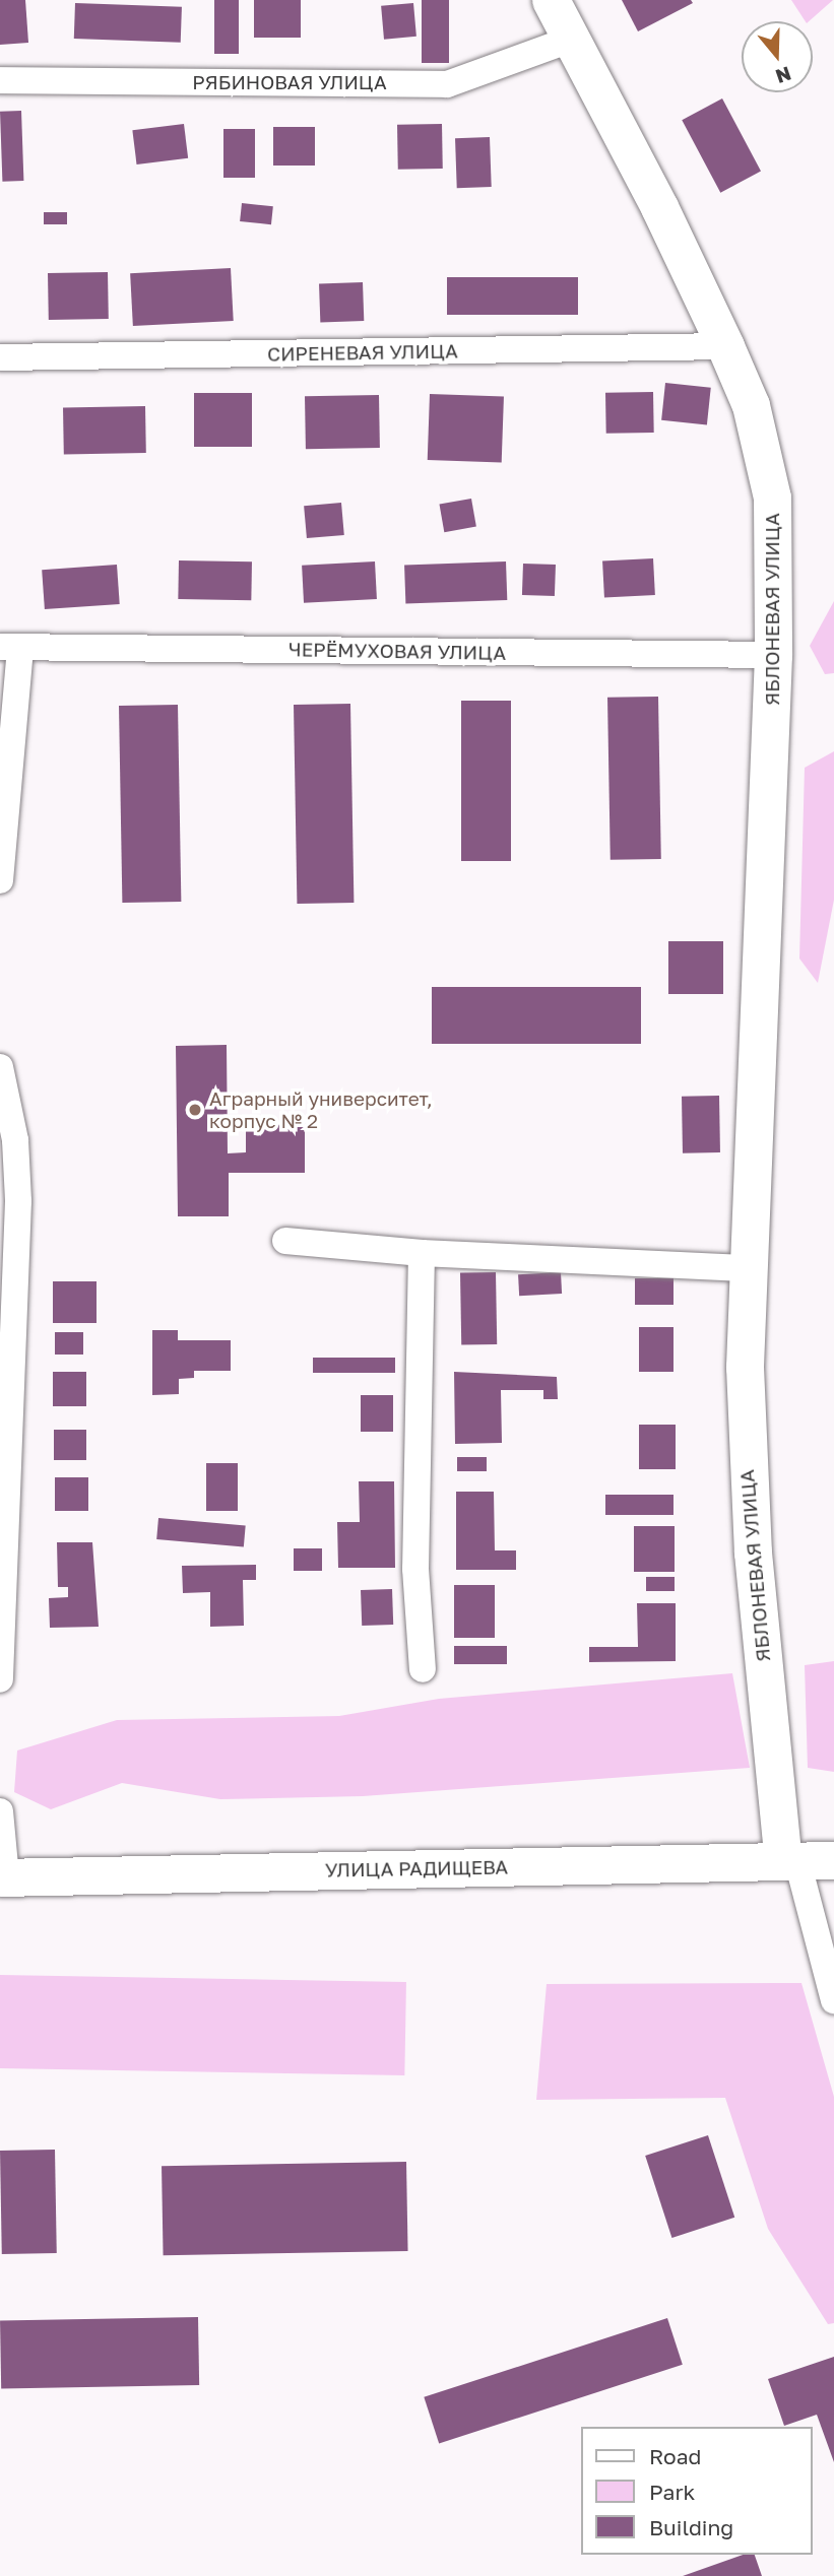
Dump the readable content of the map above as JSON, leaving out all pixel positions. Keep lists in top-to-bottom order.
{
  "streets": {
    "street": [
      "РЯБИНОВАЯ УЛИЦА",
      "СИРЕНЕВАЯ УЛИЦА",
      "ЯБЛОНЕВАЯ УЛИЦА",
      "ЧЕРЁМУХОВАЯ УЛИЦА",
      "УЛИЦА РАДИЩЕВА"
    ]
  },
  "crossings": [
    ["РЯБИНОВАЯ УЛИЦА", "ЯБЛОНЕВАЯ УЛИЦА"],
    ["СИРЕНЕВАЯ УЛИЦА", "ЯБЛОНЕВАЯ УЛИЦА"],
    ["ЯБЛОНЕВАЯ УЛИЦА", "ЧЕРЁМУХОВАЯ УЛИЦА"],
    ["ЯБЛОНЕВАЯ УЛИЦА", "УЛИЦА РАДИЩЕВА"]
  ],
  "places": ["Аграрный университет, корпус № 2"],
  "legend": ["Road", "Park", "Building"],
  "north": "bottom"
}
